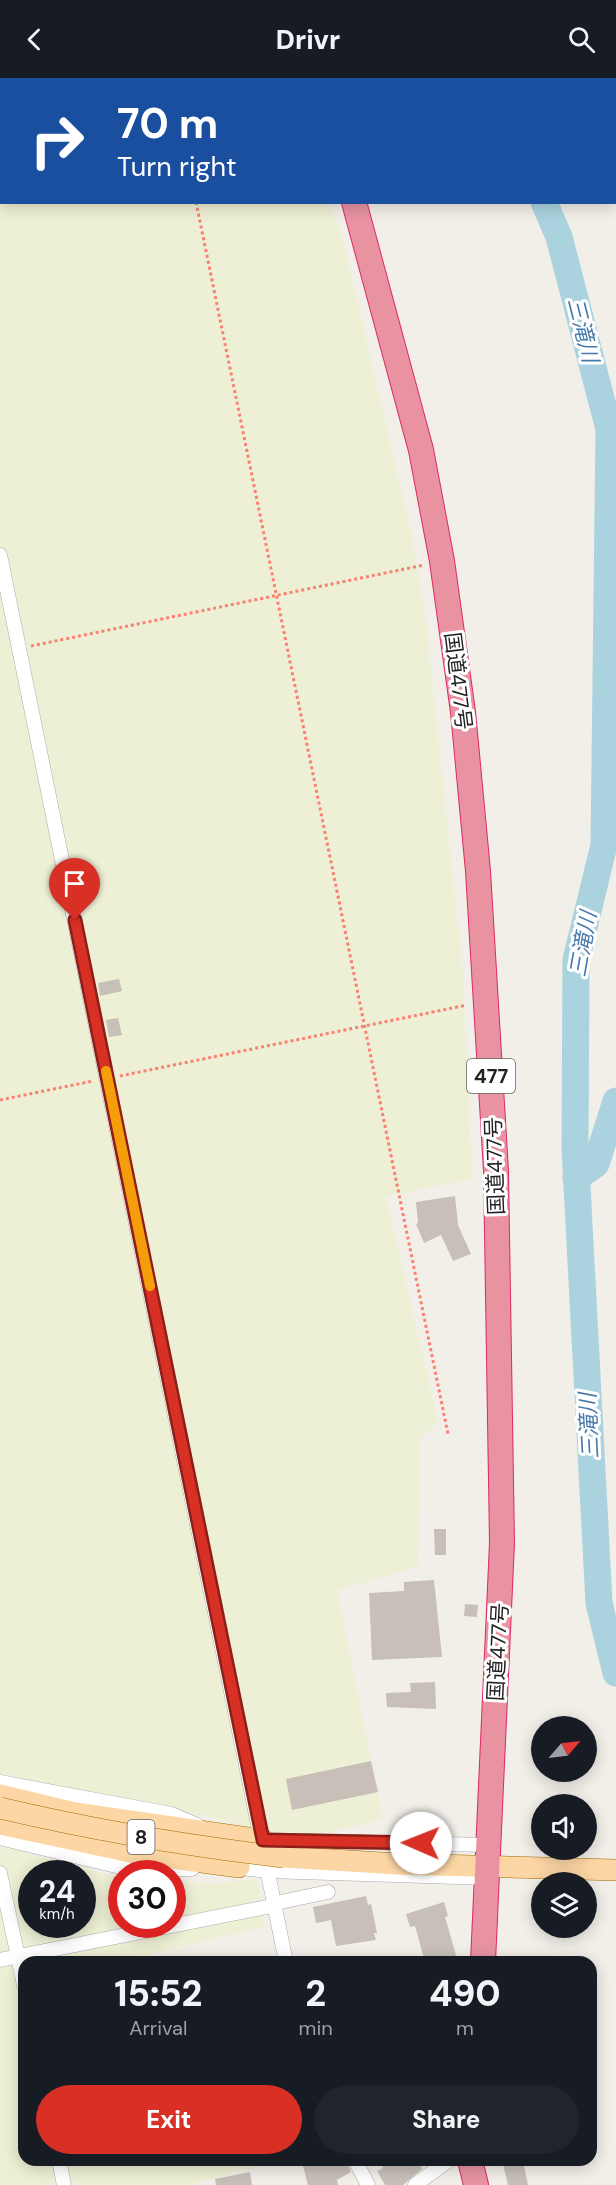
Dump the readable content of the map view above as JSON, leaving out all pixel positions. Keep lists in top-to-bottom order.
{
  "streets": {
    "highway": ["国道477号", "477"],
    "main road": ["8"]
  },
  "crossings": [
    ["国道477号", "8"]
  ],
  "water": ["三滝川"],
  "north": "top right",
  "page": {
    "header": "Drivr",
    "turn": ["70 m", "Turn right"],
    "speed": "24 km/h",
    "limit": "30",
    "eta": [
      "15:52",
      "Arrival",
      "2",
      "min",
      "490",
      "m"
    ],
    "buttons": ["Exit", "Share"]
  }
}
